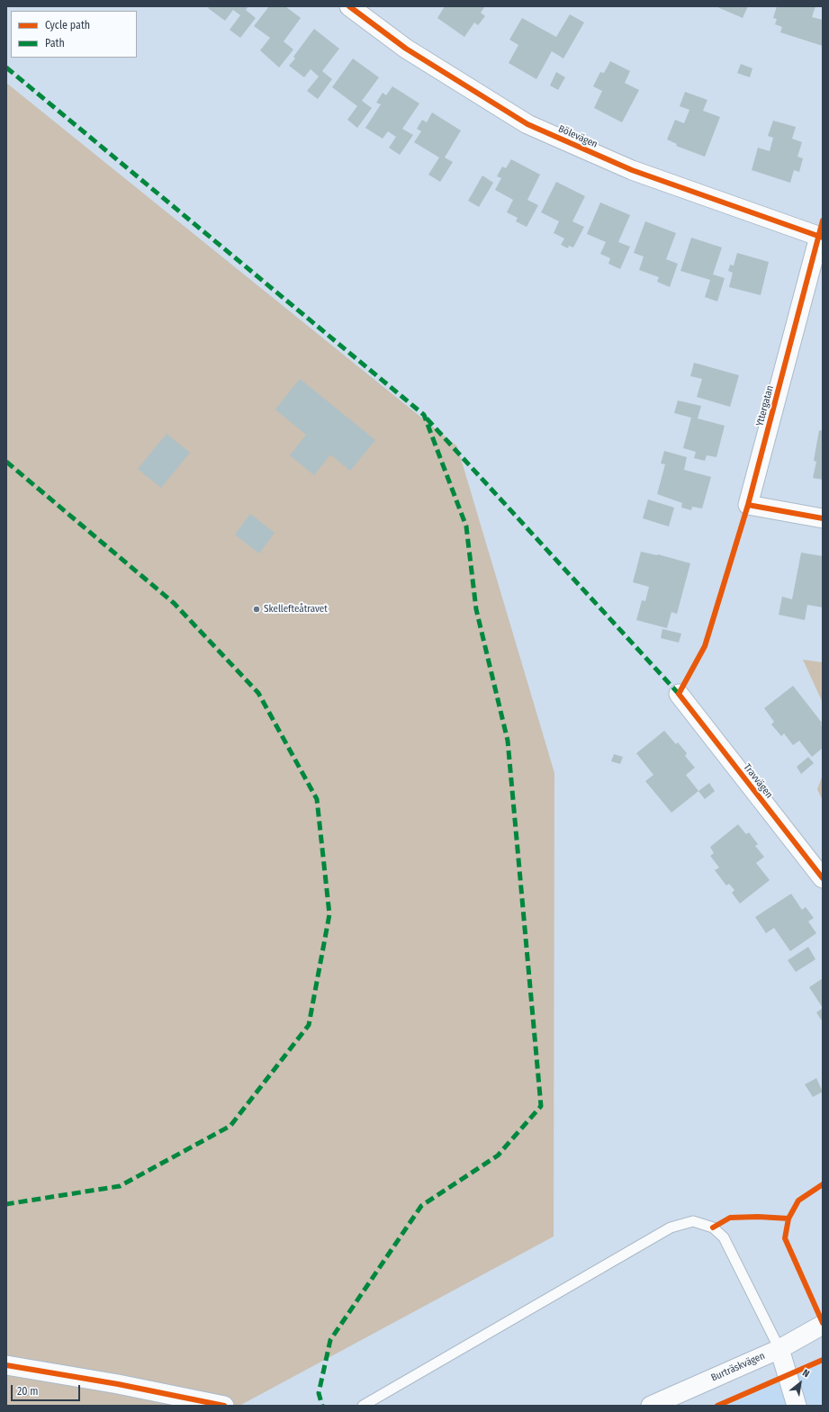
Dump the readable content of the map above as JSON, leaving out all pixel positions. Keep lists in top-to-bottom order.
{
  "streets": {
    "street": [
      "Bölevägen",
      "Yttergatan",
      "Travvägen",
      "Burträskvägen"
    ]
  },
  "crossings": [
    ["Bölevägen", "Yttergatan"]
  ],
  "places": ["Skellefteåtravet"],
  "legend": ["Cycle path", "Path"],
  "scale_bar": "20 m",
  "north": "top right"
}
